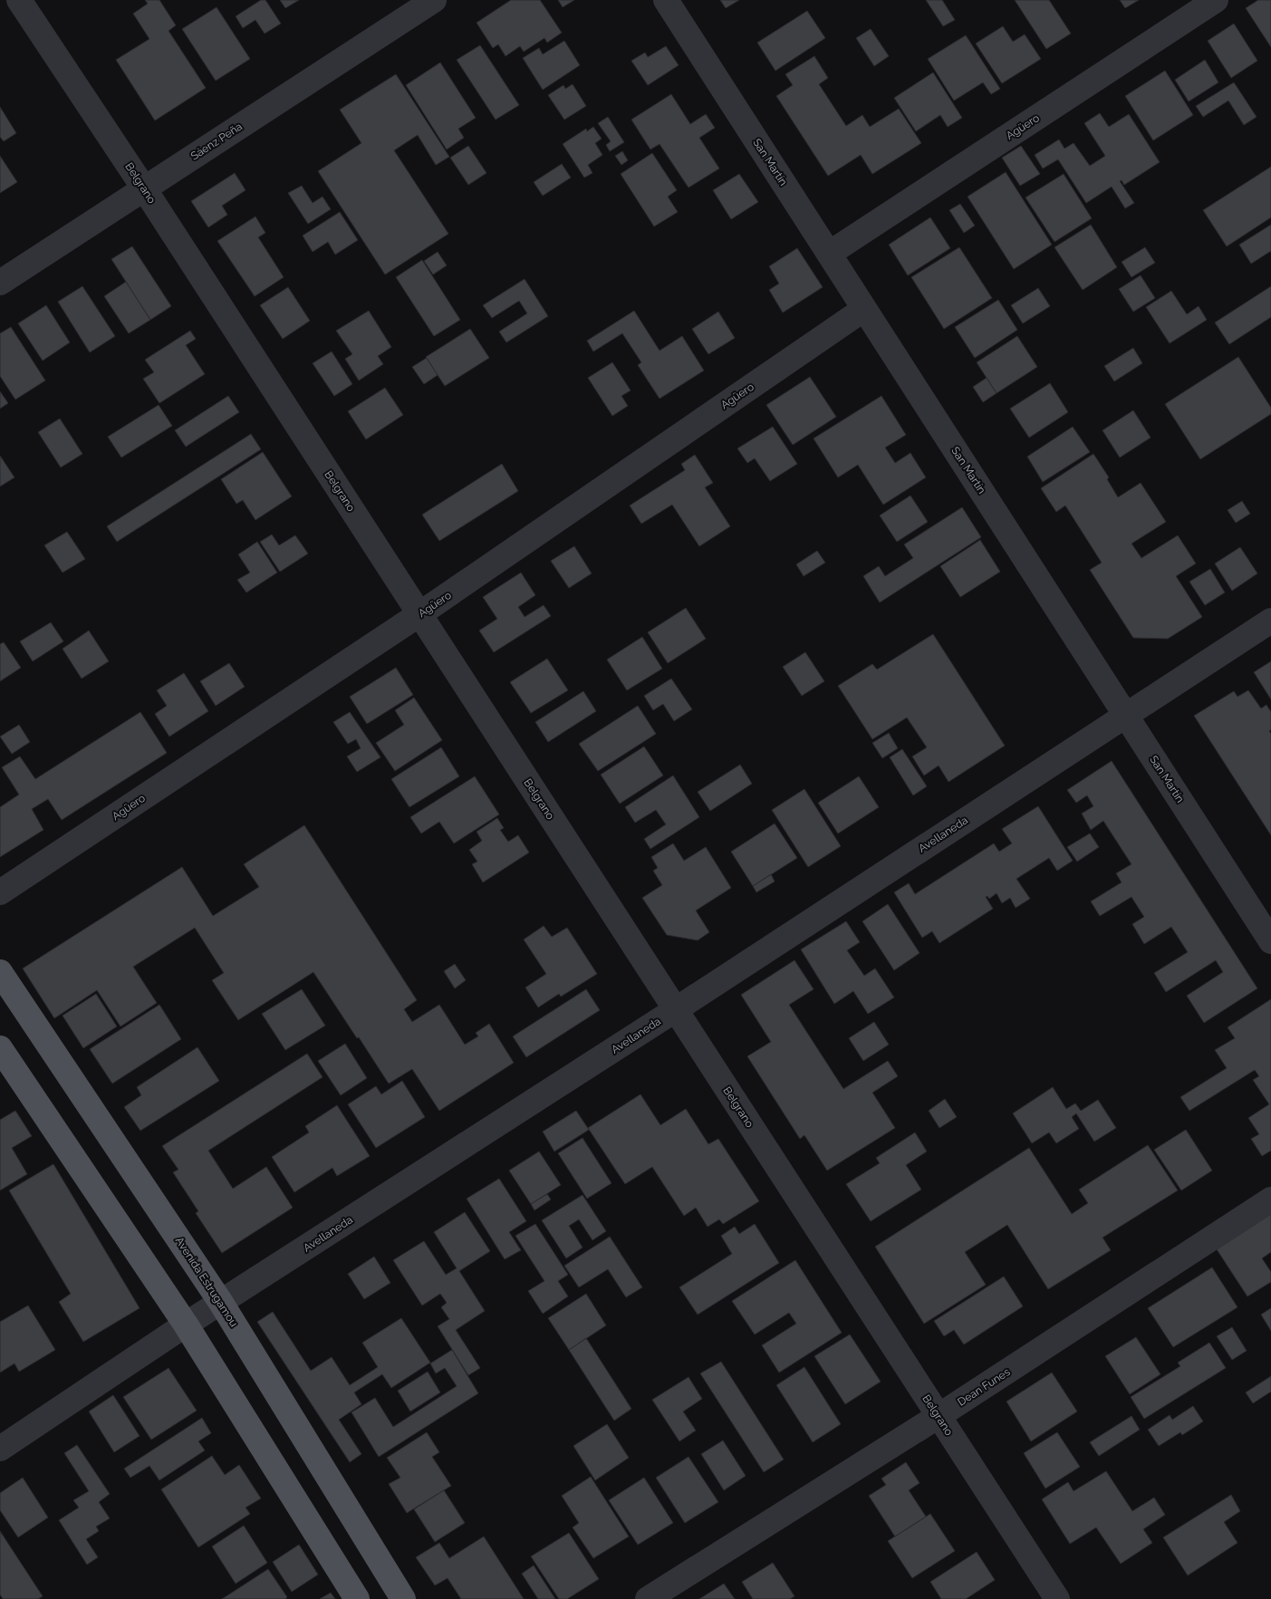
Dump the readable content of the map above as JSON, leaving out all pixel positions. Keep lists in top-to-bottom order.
{
  "streets": {
    "main road": ["Avenida Estrugamou"],
    "street": [
      "Agüero",
      "Sáenz Peña",
      "San Martín",
      "Belgrano",
      "Avellaneda",
      "Dean Funes"
    ]
  },
  "crossings": [
    ["Agüero", "San Martín"],
    ["Agüero", "Belgrano"],
    ["Sáenz Peña", "Belgrano"],
    ["San Martín", "Avellaneda"],
    ["Belgrano", "Avellaneda"],
    ["Belgrano", "Dean Funes"],
    ["Avellaneda", "Avenida Estrugamou"]
  ]
}
